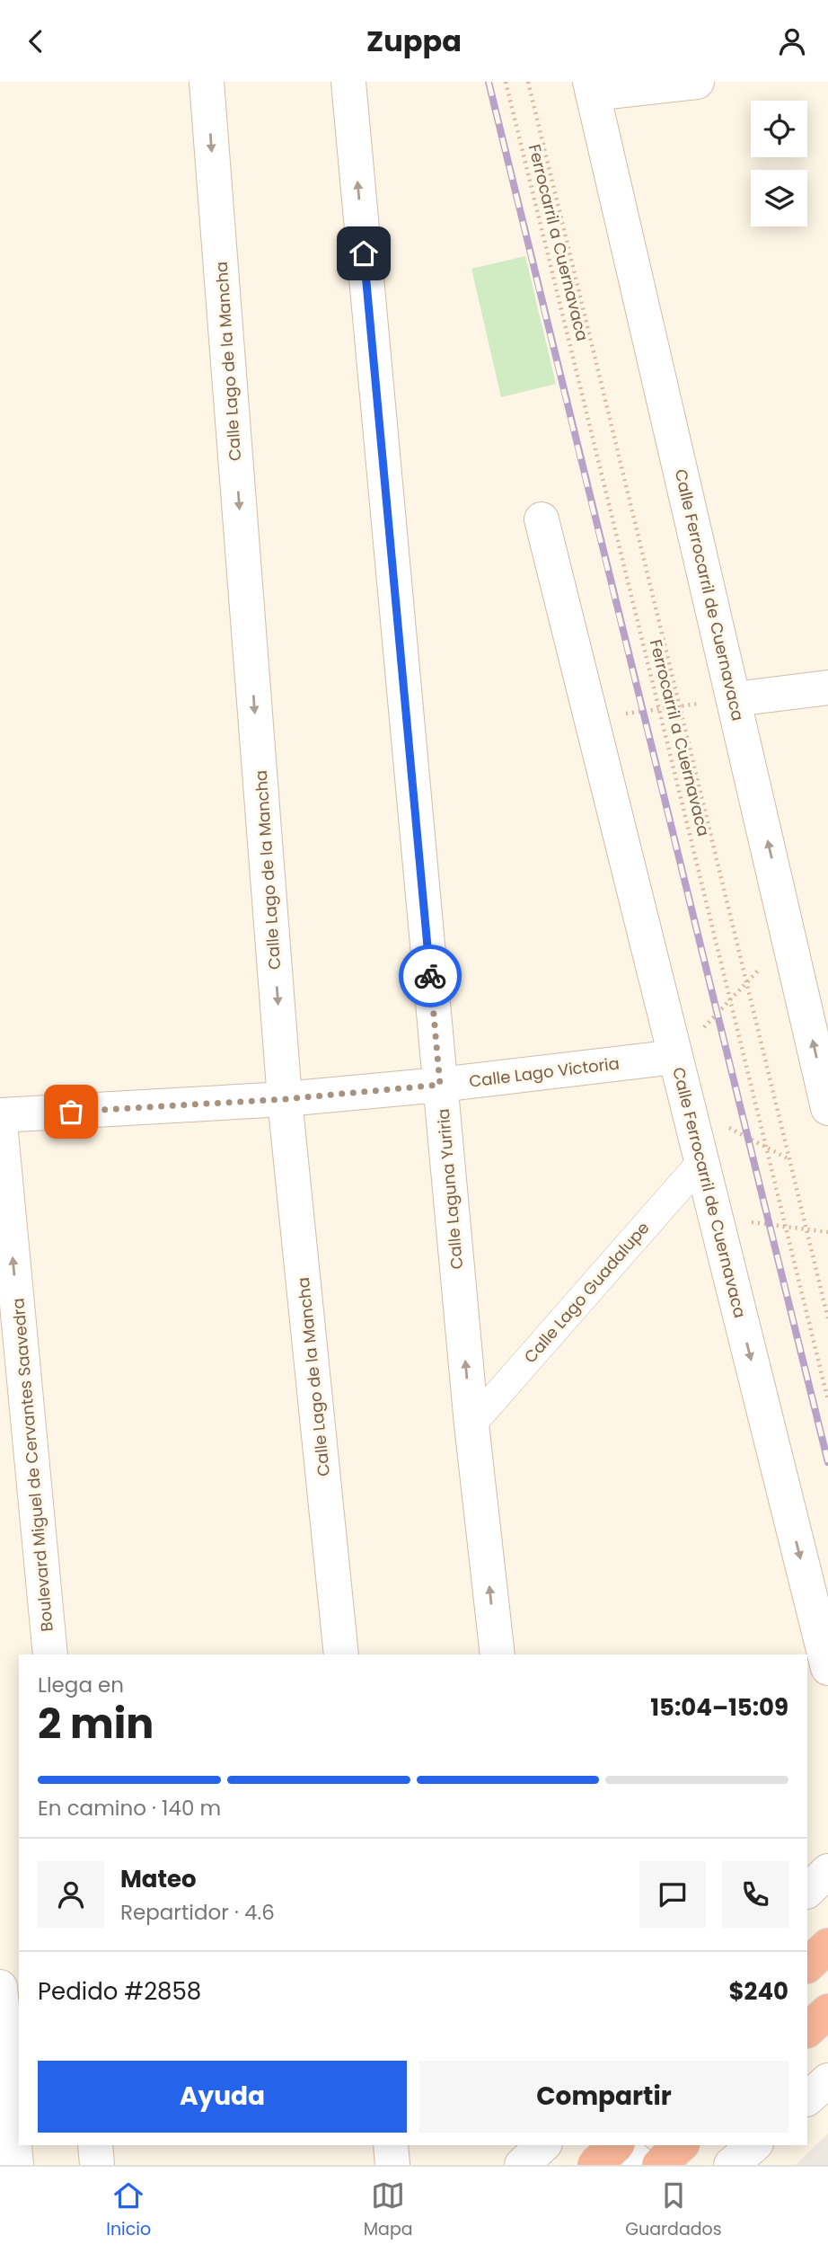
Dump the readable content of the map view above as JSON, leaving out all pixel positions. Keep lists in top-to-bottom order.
{
  "streets": {
    "street": [
      "Calle Lago de la Mancha",
      "Calle Ferrocarril de Cuernavaca",
      "Calle Lago Victoria",
      "Calle Laguna Yuriria",
      "Calle Lago Guadalupe",
      "Boulevard Miguel de Cervantes Saavedra"
    ],
    "path": ["Ferrocarril a Cuernavaca"]
  },
  "crossings": [
    ["Calle Lago de la Mancha", "Calle Lago Victoria"],
    ["Calle Ferrocarril de Cuernavaca", "Calle Lago Victoria"],
    ["Calle Ferrocarril de Cuernavaca", "Calle Lago Guadalupe"],
    ["Calle Lago Victoria", "Calle Laguna Yuriria"],
    ["Calle Laguna Yuriria", "Calle Lago Guadalupe"]
  ],
  "one_way": ["Calle Lago de la Mancha", "Calle Laguna Yuriria", "Boulevard Miguel de Cervantes Saavedra"],
  "page": {
    "header": "Zuppa",
    "heading": ["2 min", "Llega en", "15:04–15:09"],
    "panel": [
      "Mateo",
      "Repartidor · 4.6",
      "Pedido #2858",
      "$240"
    ],
    "bar": "En camino · 140 m",
    "buttons": ["Ayuda", "Compartir"],
    "tabs": ["Inicio", "Mapa", "Guardados"]
  }
}
